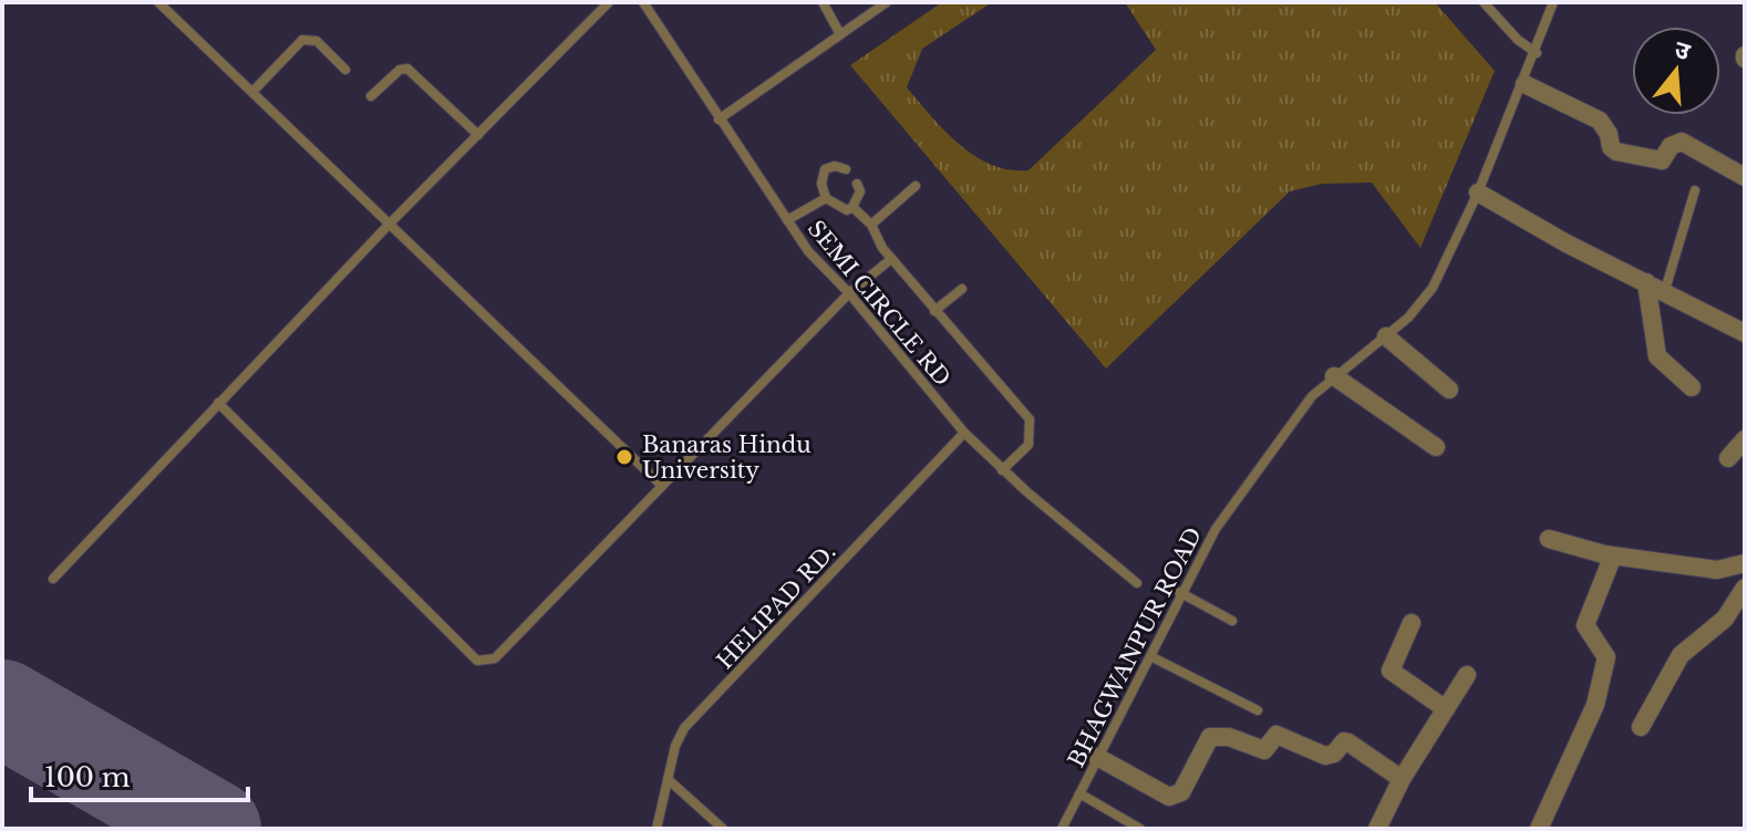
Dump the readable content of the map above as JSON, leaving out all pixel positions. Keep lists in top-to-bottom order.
{
  "streets": {
    "lane": ["SEMI CIRCLE RD", "HELIPAD RD.", "BHAGWANPUR ROAD"]
  },
  "crossings": [
    ["SEMI CIRCLE RD", "HELIPAD RD."]
  ],
  "places": ["Banaras Hindu University"],
  "scale_bar": "100 m",
  "north": "top"
}
